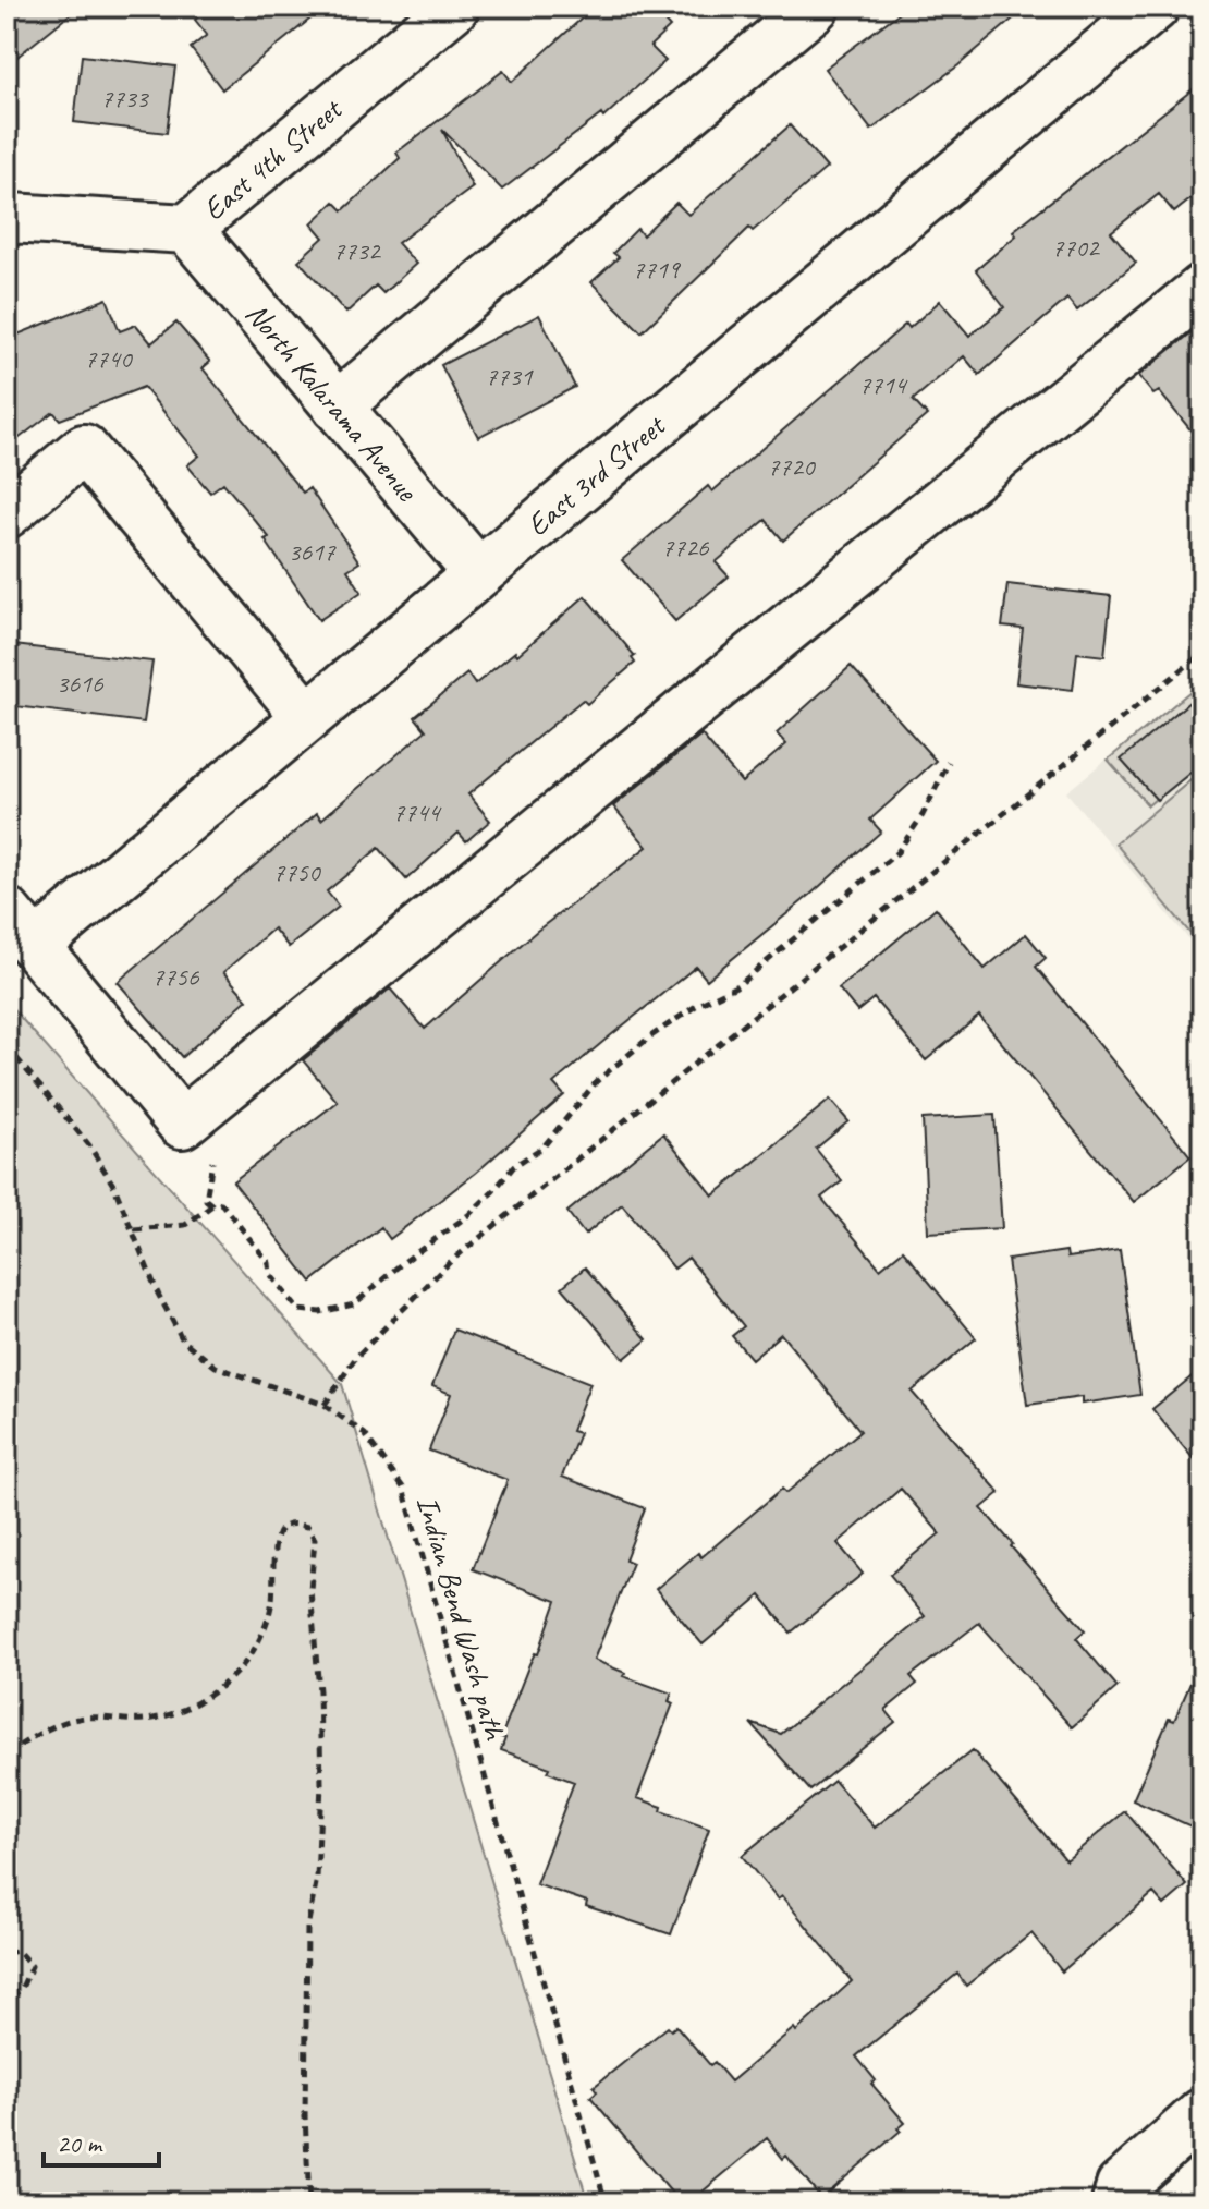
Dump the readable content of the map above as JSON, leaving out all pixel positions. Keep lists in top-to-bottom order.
{
  "streets": {
    "street": ["East 4th Street", "North Kalarama Avenue", "East 3rd Street"],
    "path": ["Indian Bend Wash path"]
  },
  "crossings": [
    ["East 4th Street", "North Kalarama Avenue"],
    ["North Kalarama Avenue", "East 3rd Street"]
  ],
  "house_numbers": [
    "7733",
    "7702",
    "7732",
    "7719",
    "7740",
    "7731",
    "7714",
    "7720",
    "7726",
    "3617",
    "3616",
    "7744",
    "7750",
    "7756"
  ],
  "scale_bar": "20 m"
}
